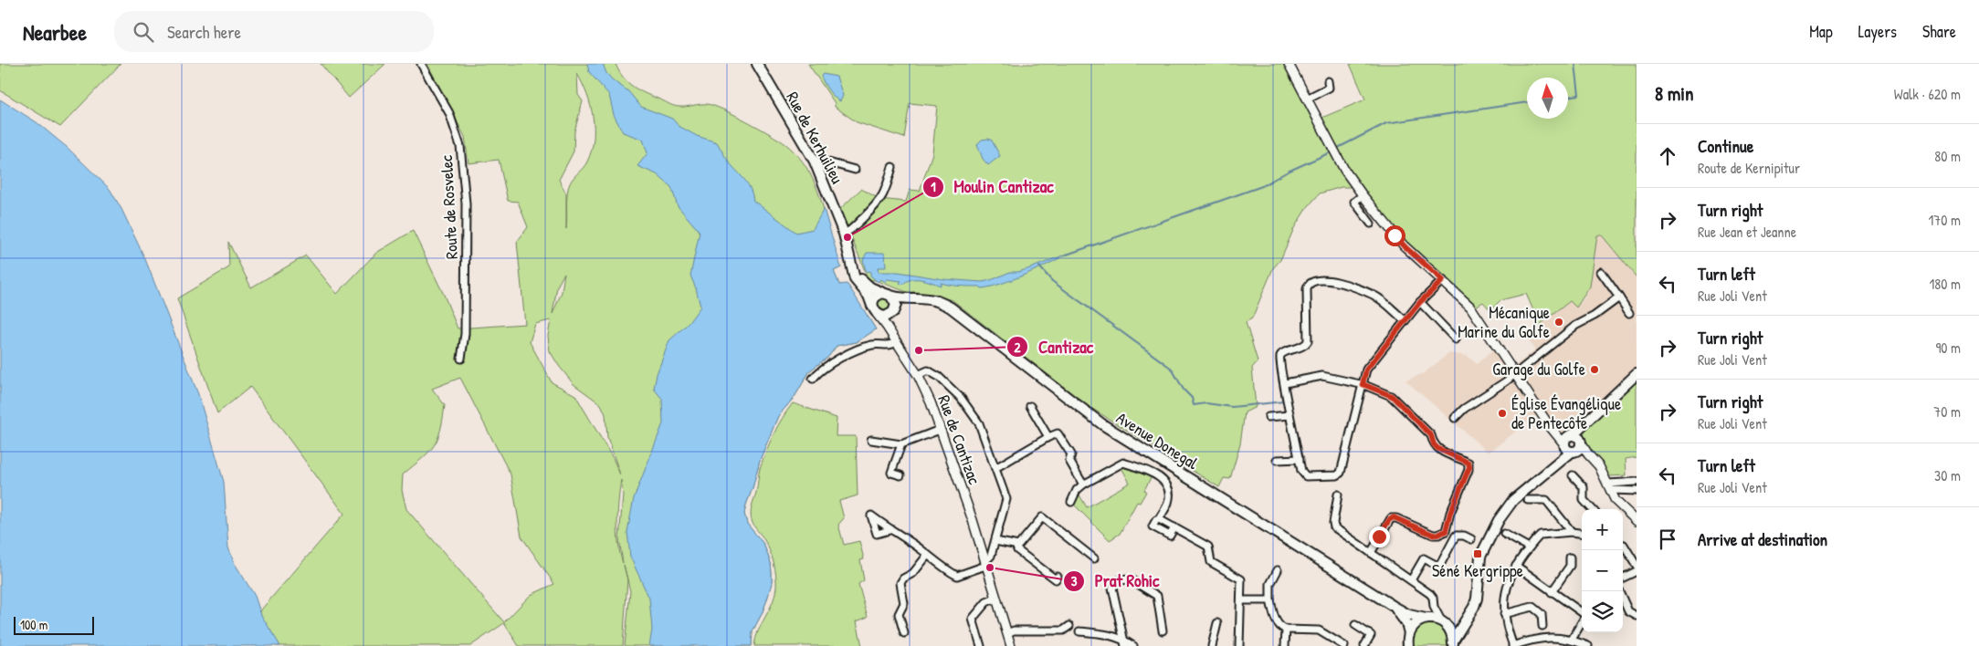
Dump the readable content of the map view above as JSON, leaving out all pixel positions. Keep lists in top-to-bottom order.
{
  "streets": {
    "main road": ["Rue de Kerhuilieu", "Avenue Donegal"],
    "street": ["Route de Rosvelec", "Rue de Cantizac"]
  },
  "crossings": [
    ["Rue de Kerhuilieu", "Rue de Cantizac"],
    ["Rue de Kerhuilieu", "Avenue Donegal"],
    ["Rue de Cantizac", "Avenue Donegal"]
  ],
  "places": {
    "other": [
      "Moulin Cantizac",
      "Mécanique Marine du Golfe",
      "Cantizac",
      "Garage du Golfe",
      "Église Évangélique de Pentecôte",
      "Prat Rohic"
    ],
    "transit": ["Séné Kergrippe"]
  },
  "scale_bar": "100 m",
  "north": "top",
  "page": {
    "header": "Nearbee",
    "search": "Search here",
    "nav": ["Map", "Layers", "Share"],
    "heading": ["8 min", "Walk · 620 m"],
    "list": [
      ["Continue", "Route de Kernipitur", "80 m"],
      ["Turn right", "Rue Jean et Jeanne", "170 m"],
      ["Turn left", "Rue Joli Vent", "180 m"],
      ["Turn right", "Rue Joli Vent", "90 m"],
      ["Turn right", "Rue Joli Vent", "70 m"],
      ["Turn left", "Rue Joli Vent", "30 m"],
      "Arrive at destination"
    ],
    "map_buttons": ["+", "−"],
    "scale": "100 m"
  }
}
